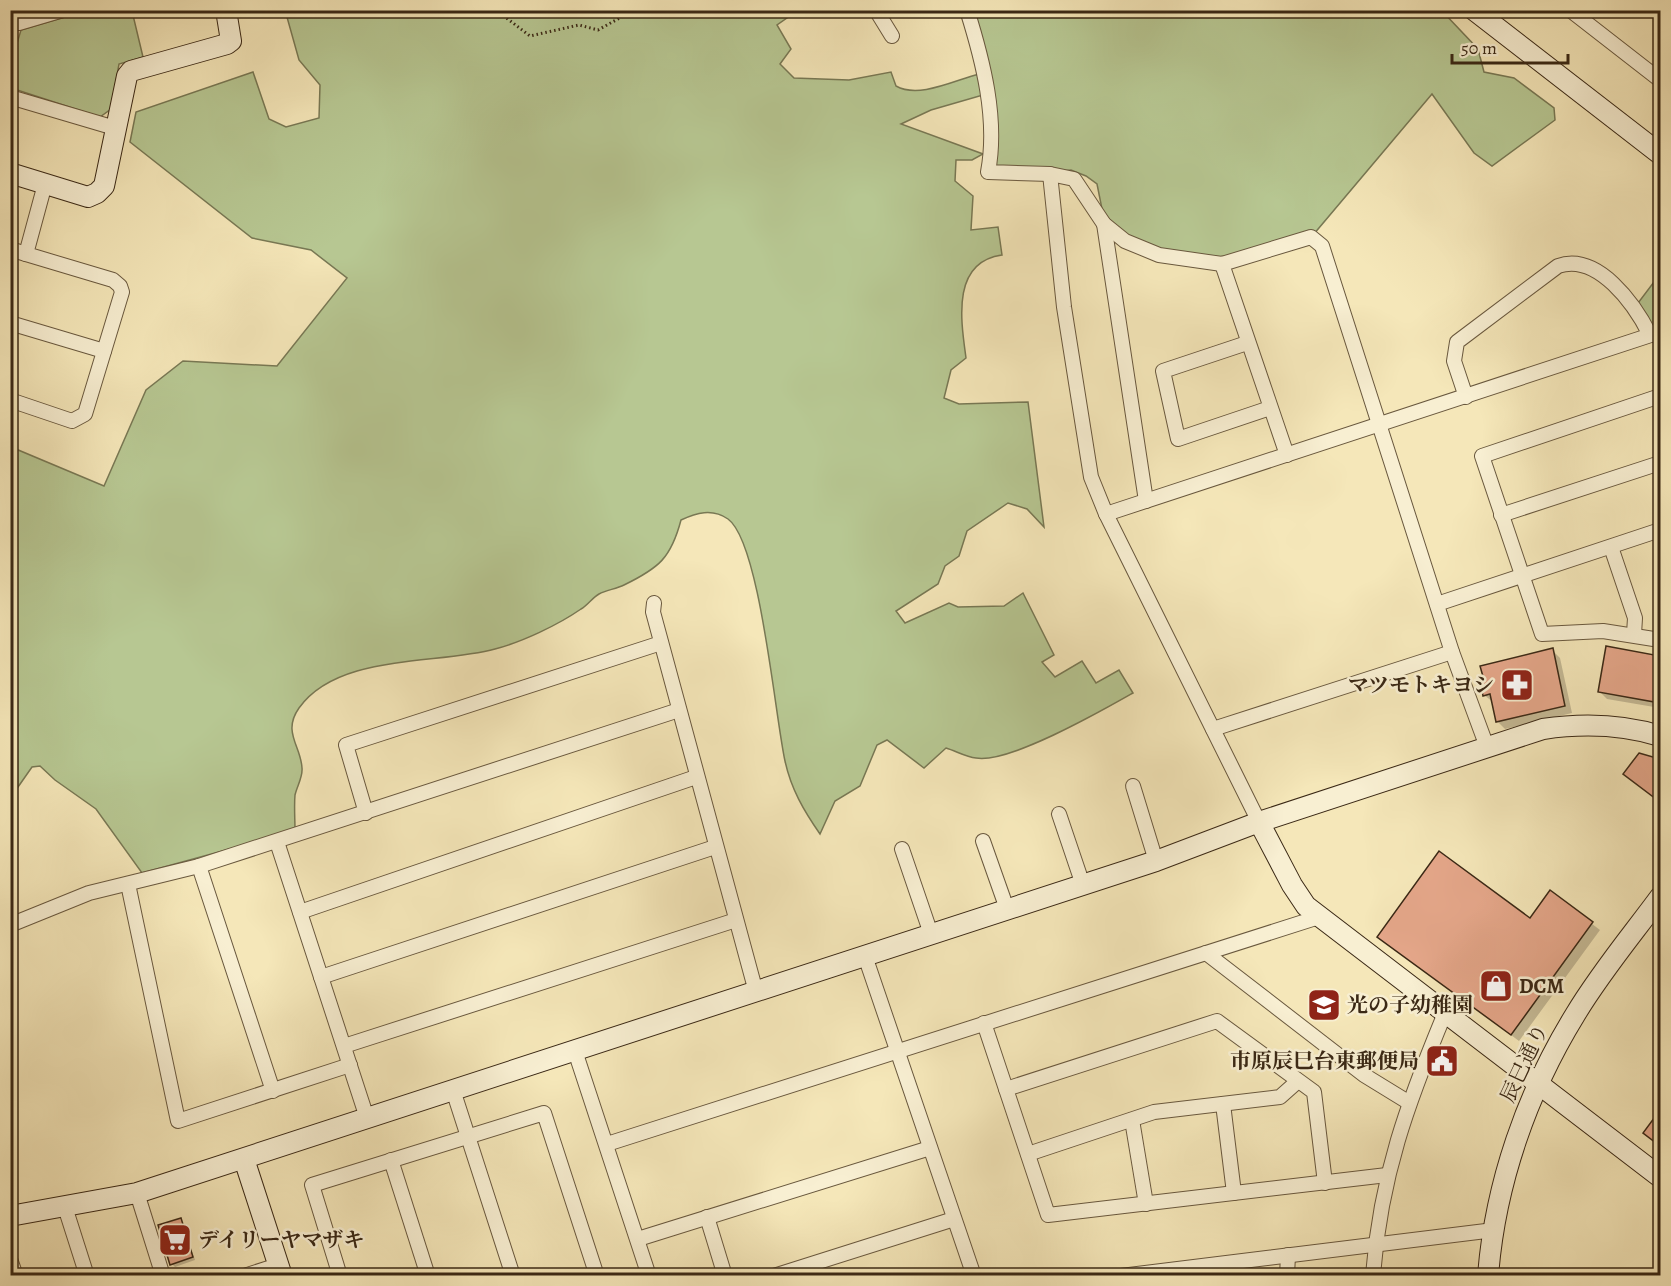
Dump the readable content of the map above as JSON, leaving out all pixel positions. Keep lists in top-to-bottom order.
{
  "streets": {
    "street": ["辰巳通り"]
  },
  "places": {
    "pharmacy": ["マツモトキヨシ"],
    "shop": ["DCM"],
    "school or university": ["光の子幼稚園"],
    "public building": ["市原辰巳台東郵便局"],
    "supermarket": ["デイリーヤマザキ"]
  },
  "scale_bar": "50 m"
}
